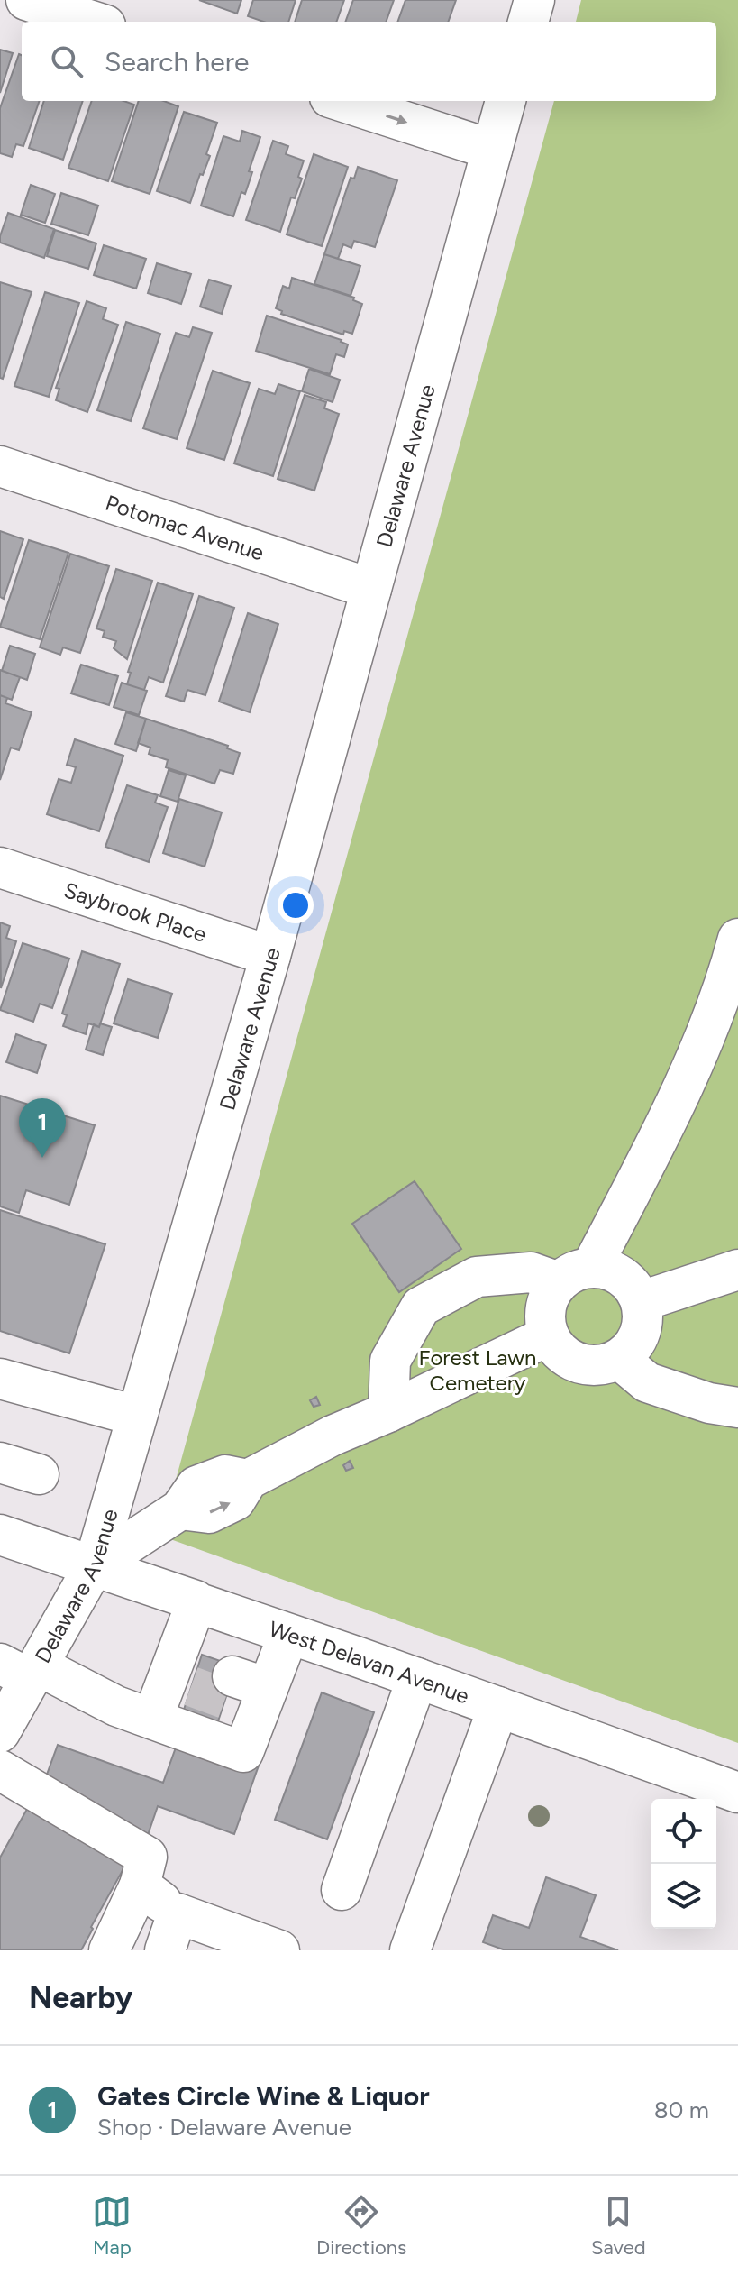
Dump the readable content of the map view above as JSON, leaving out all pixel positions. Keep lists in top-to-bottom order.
{
  "streets": {
    "street": [
      "Delaware Avenue",
      "Potomac Avenue",
      "Saybrook Place",
      "West Delavan Avenue"
    ]
  },
  "crossings": [
    ["Delaware Avenue", "Potomac Avenue"],
    ["Delaware Avenue", "Saybrook Place"],
    ["Delaware Avenue", "West Delavan Avenue"]
  ],
  "parks": ["Forest Lawn Cemetery"],
  "page": {
    "search": "Search here",
    "pins": "1",
    "heading": "Nearby",
    "list": [
      {
        "mark": "1",
        "name": "Gates Circle Wine & Liquor",
        "note": "Shop · Delaware Avenue",
        "value": "80 m"
      }
    ],
    "nav": ["Map", "Directions", "Saved"]
  }
}
